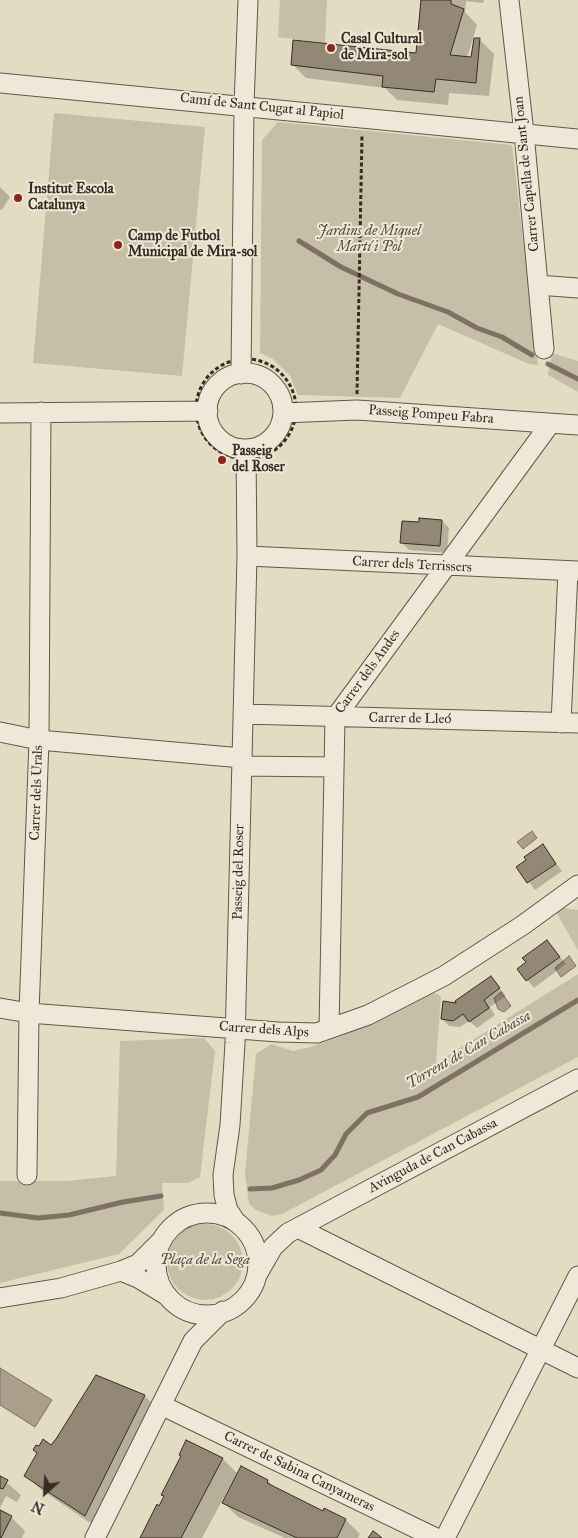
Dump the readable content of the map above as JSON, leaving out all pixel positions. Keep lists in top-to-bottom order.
{
  "streets": {
    "street": [
      "Camí de Sant Cugat al Papiol",
      "Carrer Capella de Sant Joan",
      "Passeig Pompeu Fabra",
      "Carrer dels Terrissers",
      "Carrer dels Andes",
      "Carrer de Lleó",
      "Carrer dels Urals",
      "Passeig del Roser",
      "Carrer dels Alps",
      "Avinguda de Can Cabassa",
      "Carrer de Sabina Canyameras"
    ]
  },
  "crossings": [
    ["Camí de Sant Cugat al Papiol", "Carrer Capella de Sant Joan"],
    ["Passeig Pompeu Fabra", "Carrer dels Andes"],
    ["Carrer dels Terrissers", "Carrer dels Andes"],
    ["Carrer dels Terrissers", "Passeig del Roser"],
    ["Carrer dels Andes", "Carrer de Lleó"],
    ["Carrer dels Andes", "Carrer dels Alps"],
    ["Carrer de Lleó", "Passeig del Roser"],
    ["Carrer dels Urals", "Carrer dels Alps"],
    ["Passeig del Roser", "Carrer dels Alps"],
    ["Passeig del Roser", "Avinguda de Can Cabassa"]
  ],
  "water": ["Torrent de Can Cabassa"],
  "parks": ["Jardins de Miquel Martí i Pol", "Plaça de la Sega"],
  "places": [
    "Casal Cultural de Mira-sol",
    "Institut Escola Catalunya",
    "Camp de Futbol Municipal de Mira-sol",
    "Passeig del Roser"
  ],
  "north": "bottom left"
}
